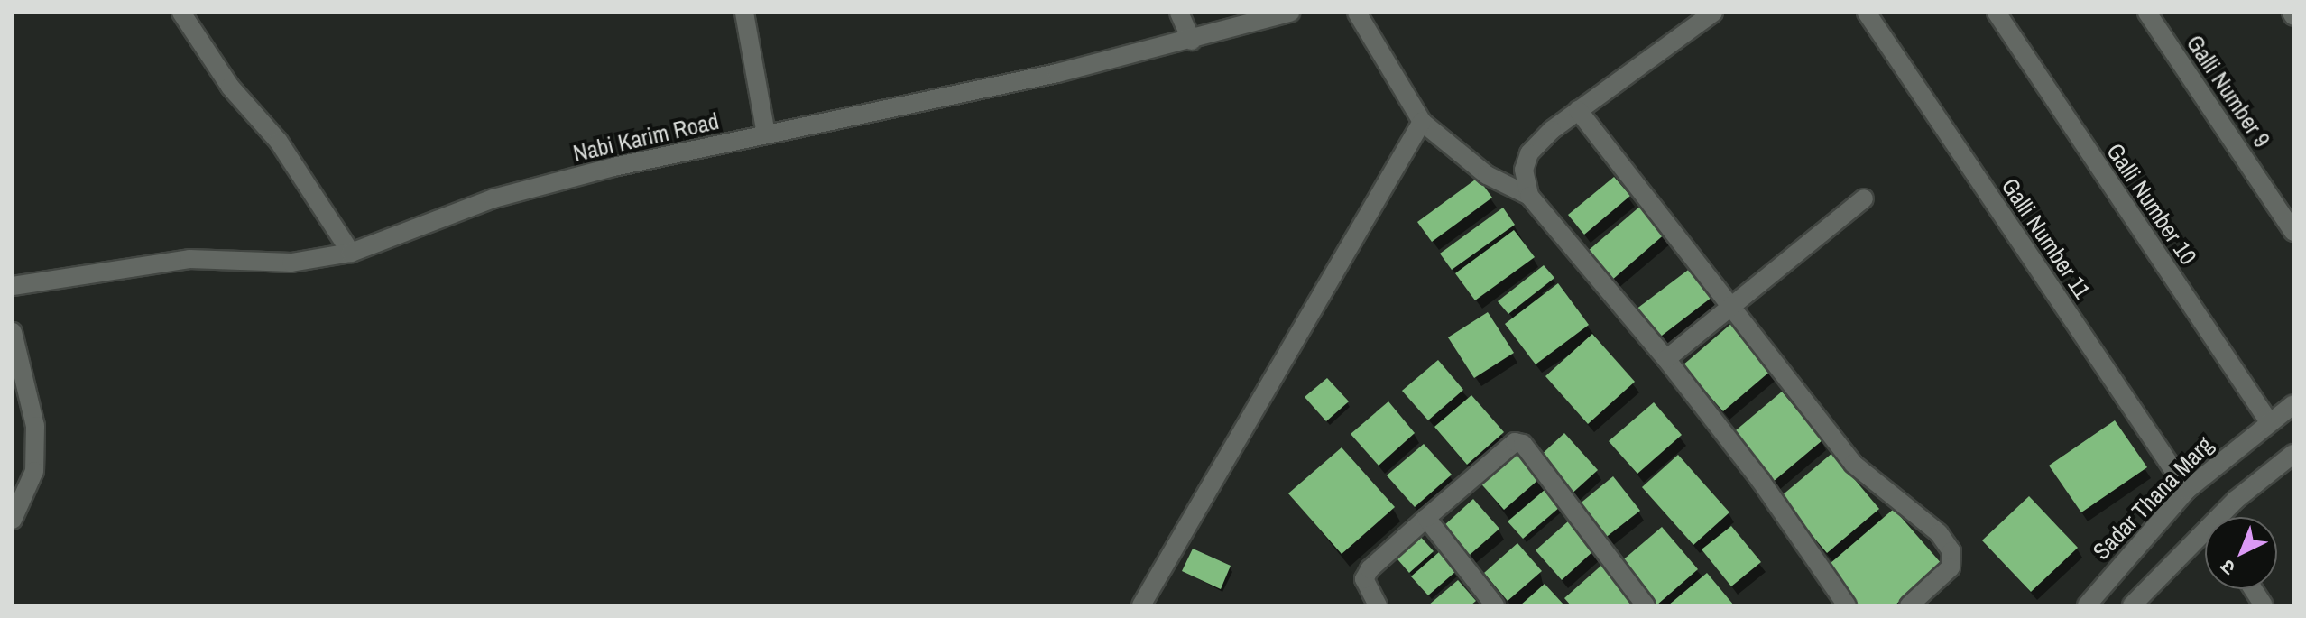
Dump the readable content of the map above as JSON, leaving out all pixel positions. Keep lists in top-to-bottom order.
{
  "streets": {
    "street": [
      "Galli Number 9",
      "Nabi Karim Road",
      "Galli Number 10",
      "Galli Number 11",
      "Sadar Thana Marg"
    ]
  },
  "crossings": [
    ["Galli Number 10", "Sadar Thana Marg"],
    ["Galli Number 11", "Sadar Thana Marg"]
  ],
  "north": "bottom left"
}
